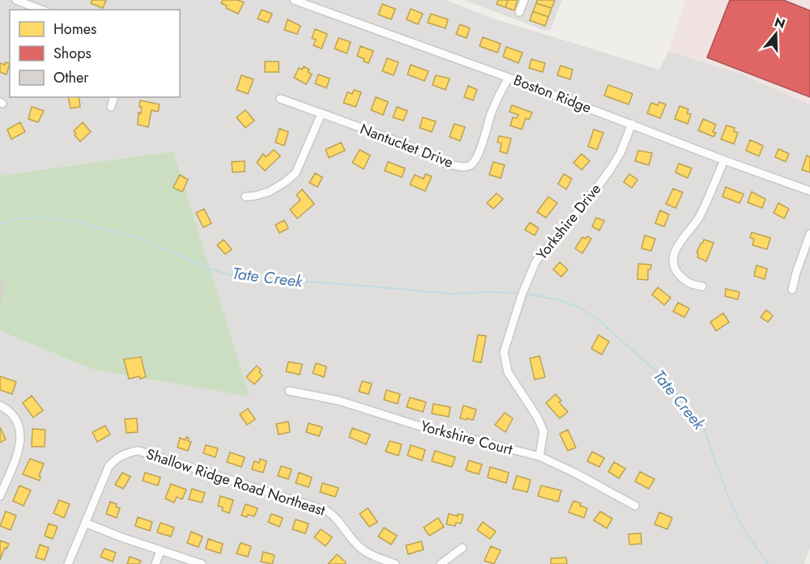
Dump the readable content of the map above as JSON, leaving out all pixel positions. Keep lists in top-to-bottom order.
{
  "streets": {
    "street": [
      "Boston Ridge",
      "Nantucket Drive",
      "Yorkshire Drive",
      "Yorkshire Court",
      "Shallow Ridge Road Northeast"
    ]
  },
  "crossings": [
    ["Boston Ridge", "Nantucket Drive"],
    ["Boston Ridge", "Yorkshire Drive"],
    ["Yorkshire Drive", "Yorkshire Court"]
  ],
  "water": ["Tate Creek"],
  "legend": ["Homes", "Shops", "Other"],
  "north": "top"
}
